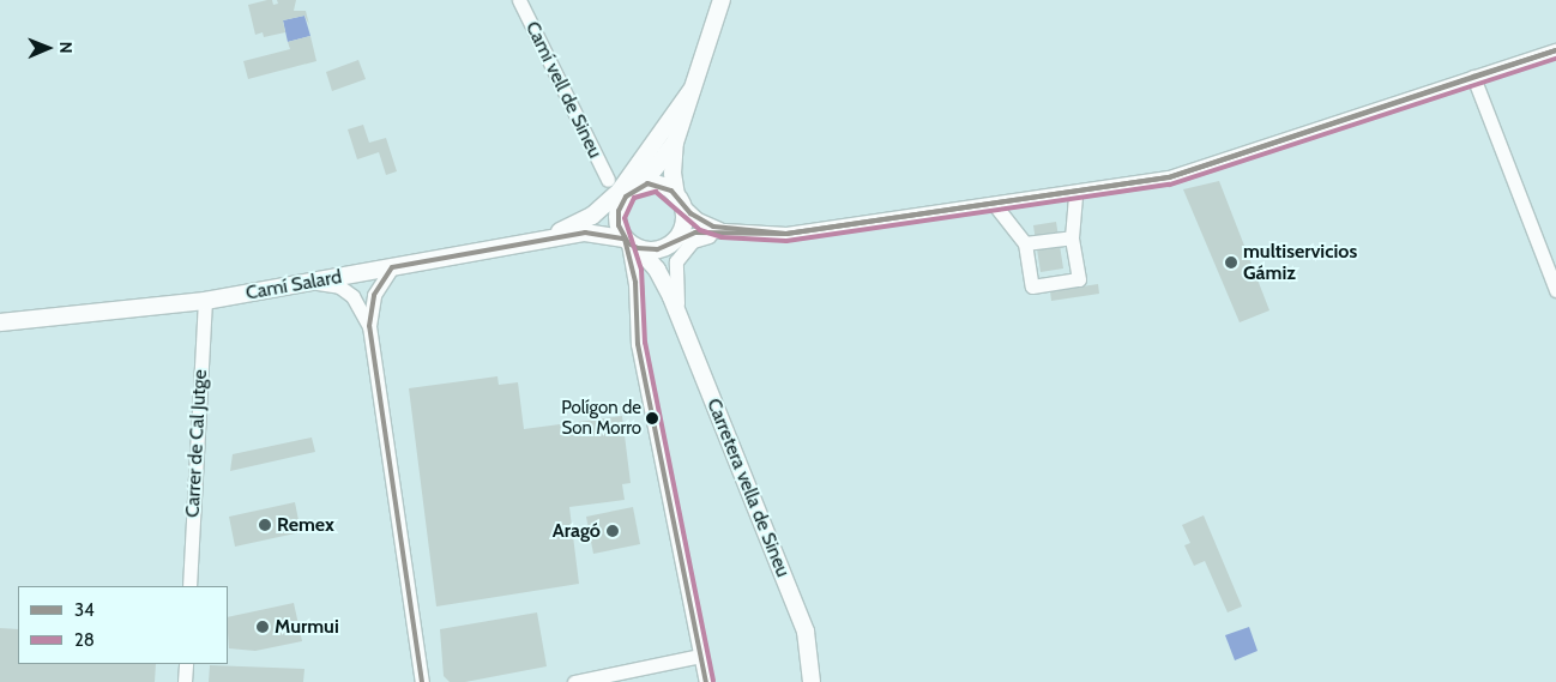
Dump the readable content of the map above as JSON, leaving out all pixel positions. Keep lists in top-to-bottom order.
{
  "streets": {
    "main road": ["Camí Salard", "Carretera vella de Sineu"],
    "street": ["Camí vell de Sineu", "Carrer de Cal Jutge"]
  },
  "crossings": [
    ["Camí Salard", "Carrer de Cal Jutge"],
    ["Camí Salard", "Carretera vella de Sineu"]
  ],
  "places": [
    "multiservicios Gámiz",
    "Polígon de Son Morro",
    "Remex",
    "Aragó",
    "Murmui"
  ],
  "lines": ["transit line 34", "transit line 28"],
  "legend": ["34", "28"],
  "north": "right"
}
